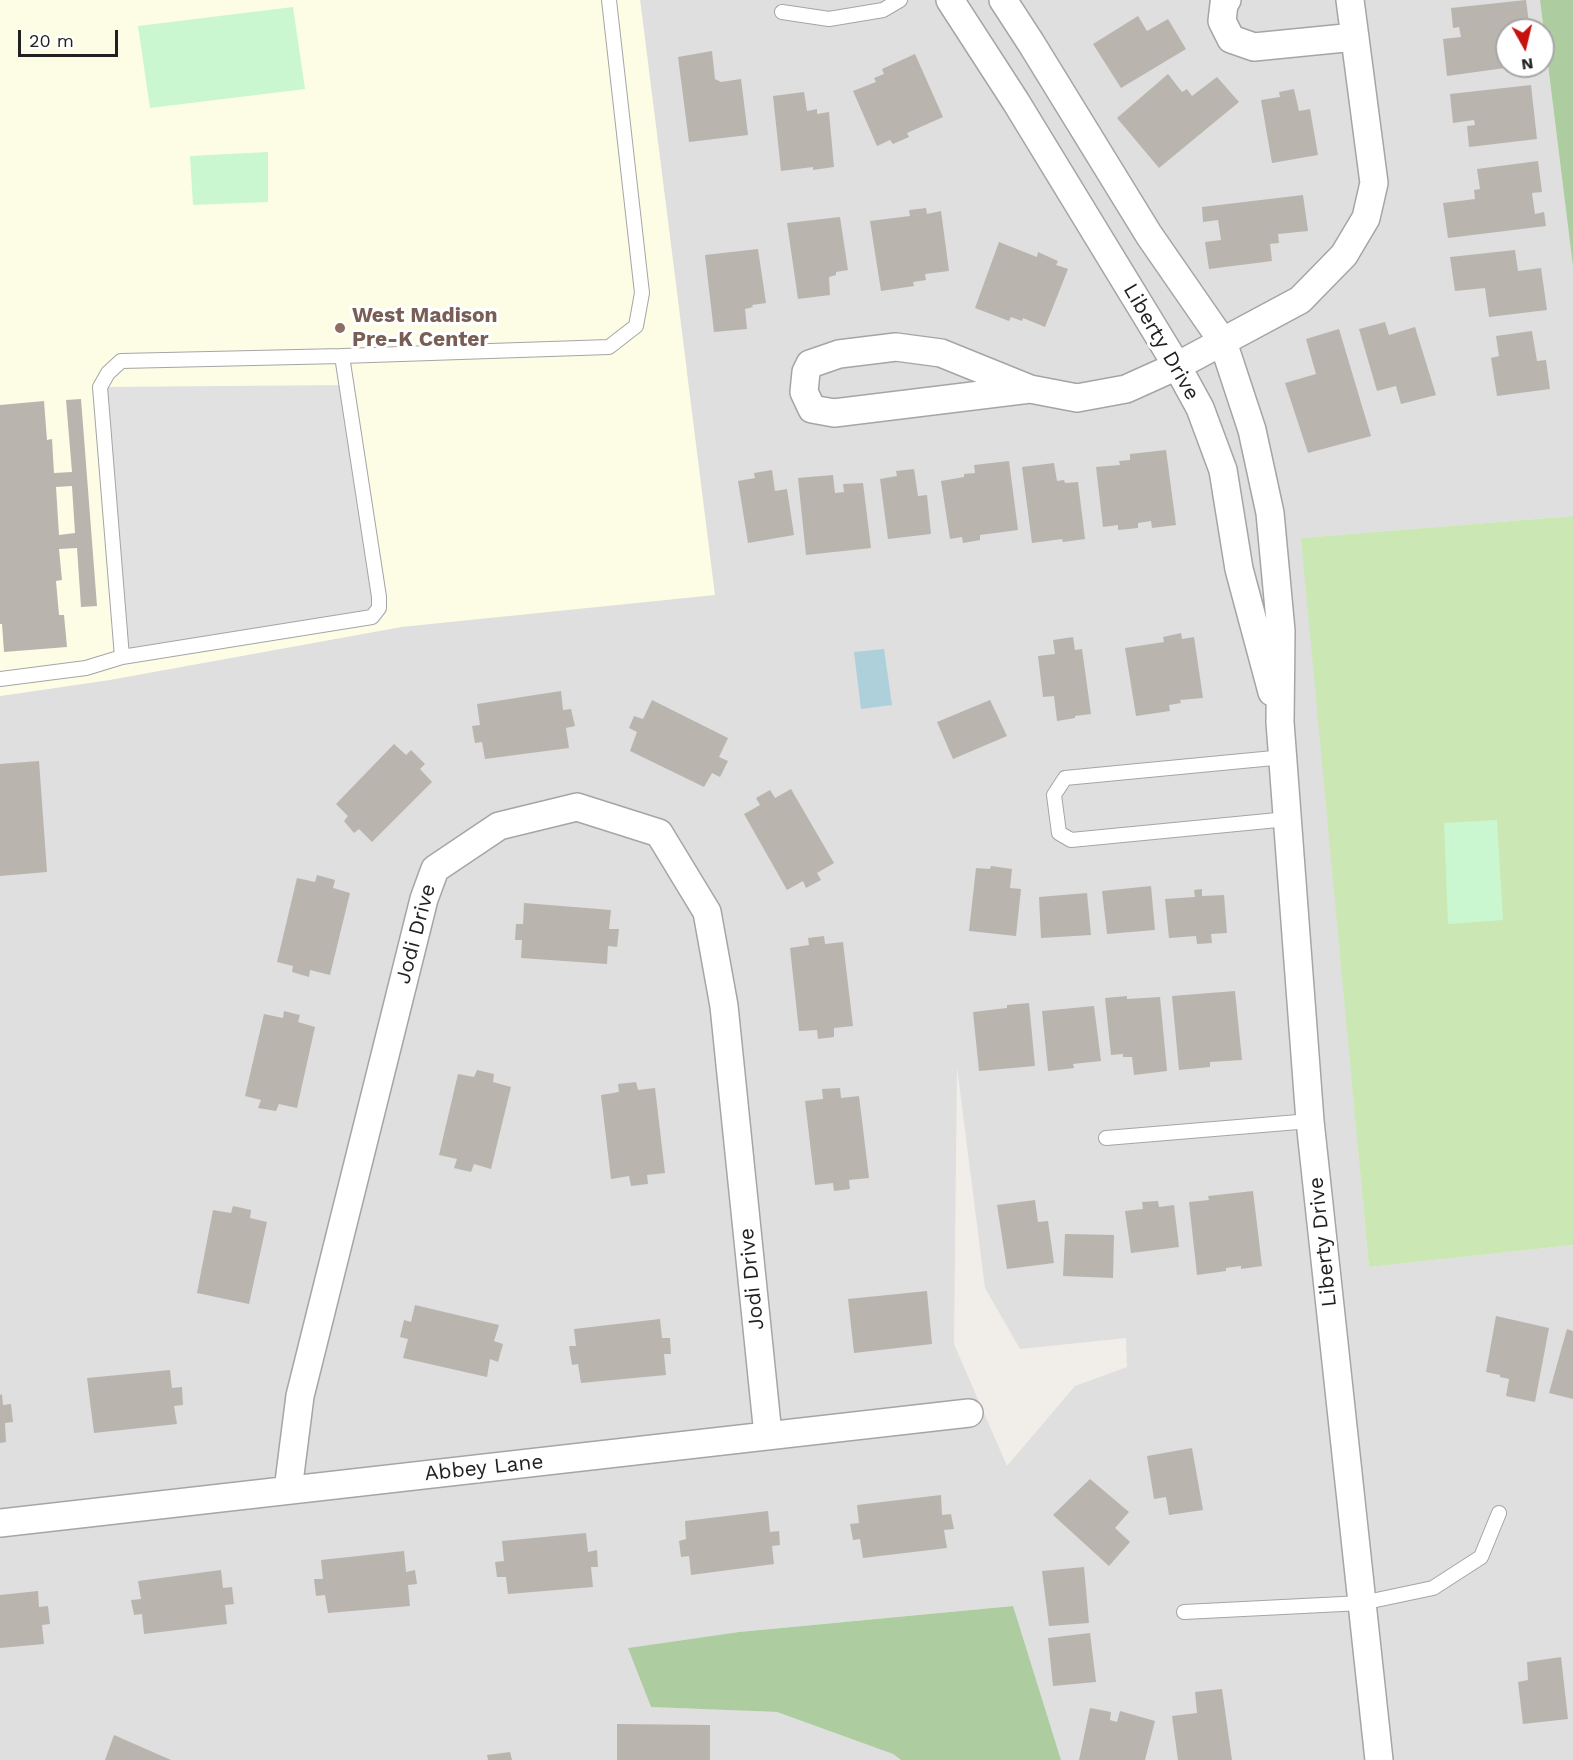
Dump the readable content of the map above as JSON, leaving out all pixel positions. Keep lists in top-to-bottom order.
{
  "streets": {
    "street": ["Liberty Drive", "Jodi Drive", "Abbey Lane"]
  },
  "crossings": [
    ["Jodi Drive", "Abbey Lane"]
  ],
  "places": ["West Madison Pre-K Center"],
  "scale_bar": "20 m",
  "north": "bottom"
}
